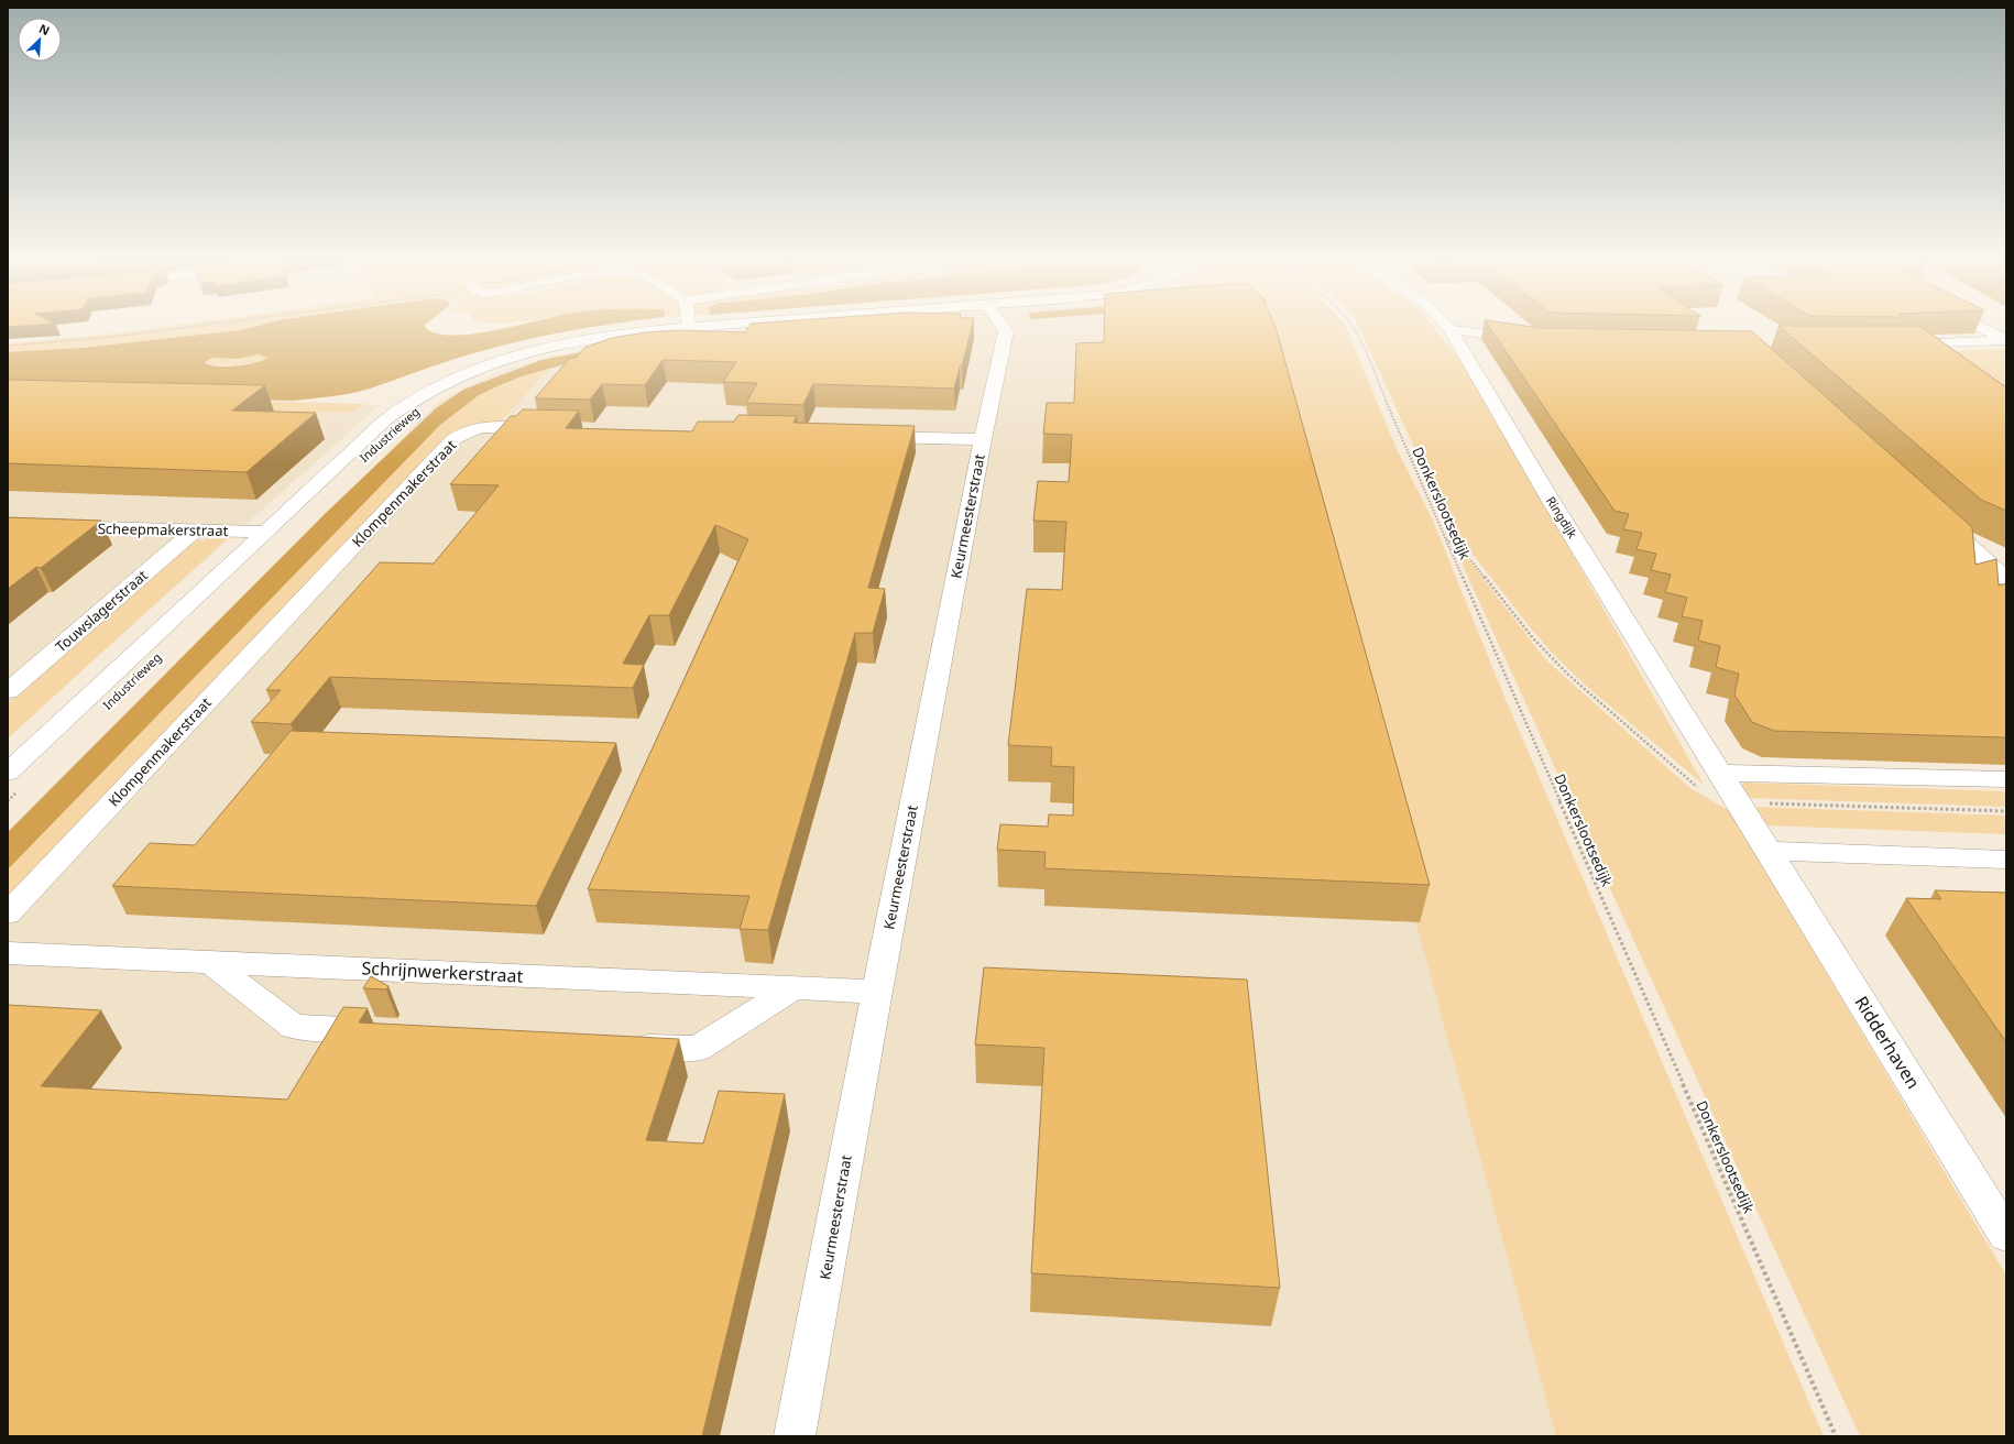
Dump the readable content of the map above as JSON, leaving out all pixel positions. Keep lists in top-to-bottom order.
{
  "streets": {
    "street": [
      "Industrieweg",
      "Klompenmakerstraat",
      "Keurmeesterstraat",
      "Ringdijk",
      "Scheepmakerstraat",
      "Touwslagerstraat",
      "Schrijnwerkerstraat",
      "Ridderhaven"
    ],
    "path": ["Donkerslootsedijk"]
  },
  "crossings": [
    ["Industrieweg", "Scheepmakerstraat"],
    ["Keurmeesterstraat", "Schrijnwerkerstraat"],
    ["Ringdijk", "Ridderhaven"],
    ["Scheepmakerstraat", "Touwslagerstraat"]
  ],
  "north": "top right"
}
